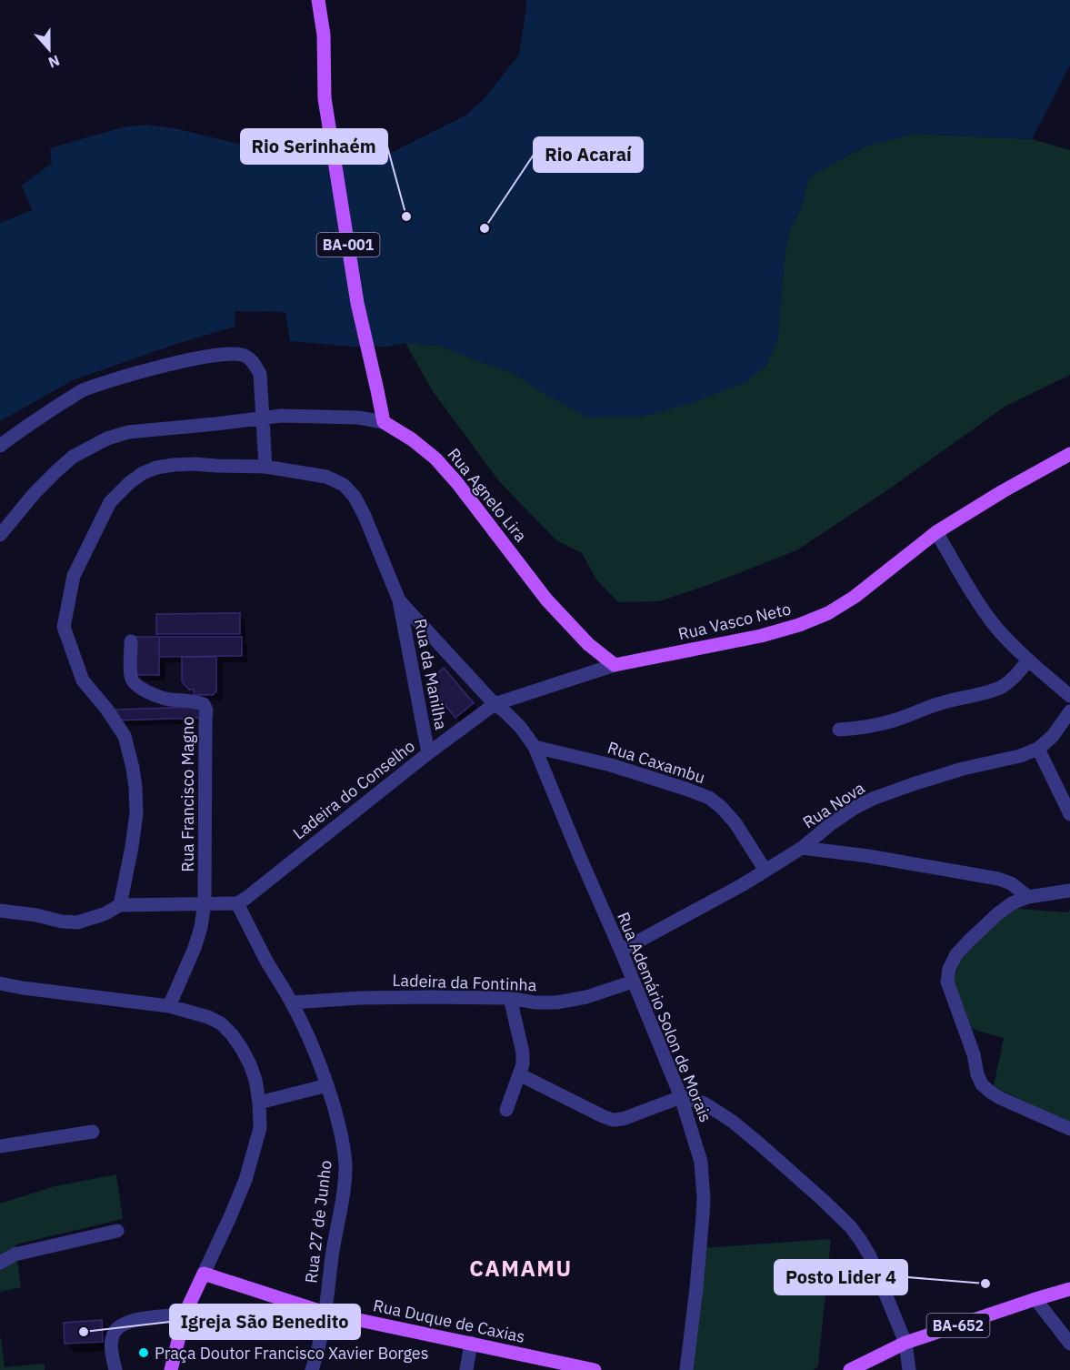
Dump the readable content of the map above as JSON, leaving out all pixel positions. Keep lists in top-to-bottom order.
{
  "streets": {
    "main road": [
      "BA-001",
      "Rua Agnelo Lira",
      "Rua Vasco Neto",
      "Rua Duque de Caxias",
      "BA-652"
    ],
    "street": [
      "Rua da Manilha",
      "Rua Caxambu",
      "Ladeira do Conselho",
      "Rua Francisco Magno",
      "Rua Nova",
      "Ladeira da Fontinha",
      "Rua Ademário Solon de Morais",
      "Rua 27 de Junho"
    ]
  },
  "crossings": [
    ["BA-001", "Rua Agnelo Lira"],
    ["Rua Agnelo Lira", "Rua Vasco Neto"],
    ["Rua Vasco Neto", "Rua da Manilha"],
    ["Rua Vasco Neto", "Ladeira do Conselho"],
    ["Rua Vasco Neto", "Rua Ademário Solon de Morais"],
    ["Rua da Manilha", "Ladeira do Conselho"],
    ["Rua da Manilha", "Rua Ademário Solon de Morais"],
    ["Rua Caxambu", "Rua Nova"],
    ["Rua Caxambu", "Rua Ademário Solon de Morais"],
    ["Ladeira do Conselho", "Rua Ademário Solon de Morais"],
    ["Ladeira do Conselho", "Rua 27 de Junho"],
    ["Rua Nova", "Rua Ademário Solon de Morais"],
    ["Ladeira da Fontinha", "Rua Ademário Solon de Morais"],
    ["Ladeira da Fontinha", "Rua 27 de Junho"],
    ["Rua 27 de Junho", "Rua Duque de Caxias"]
  ],
  "districts": ["CAMAMU"],
  "places": [
    "Rio Serinhaém",
    "Rio Acaraí",
    "Posto Lider 4",
    "Igreja São Benedito",
    "Praça Doutor Francisco Xavier Borges"
  ],
  "north": "bottom"
}
